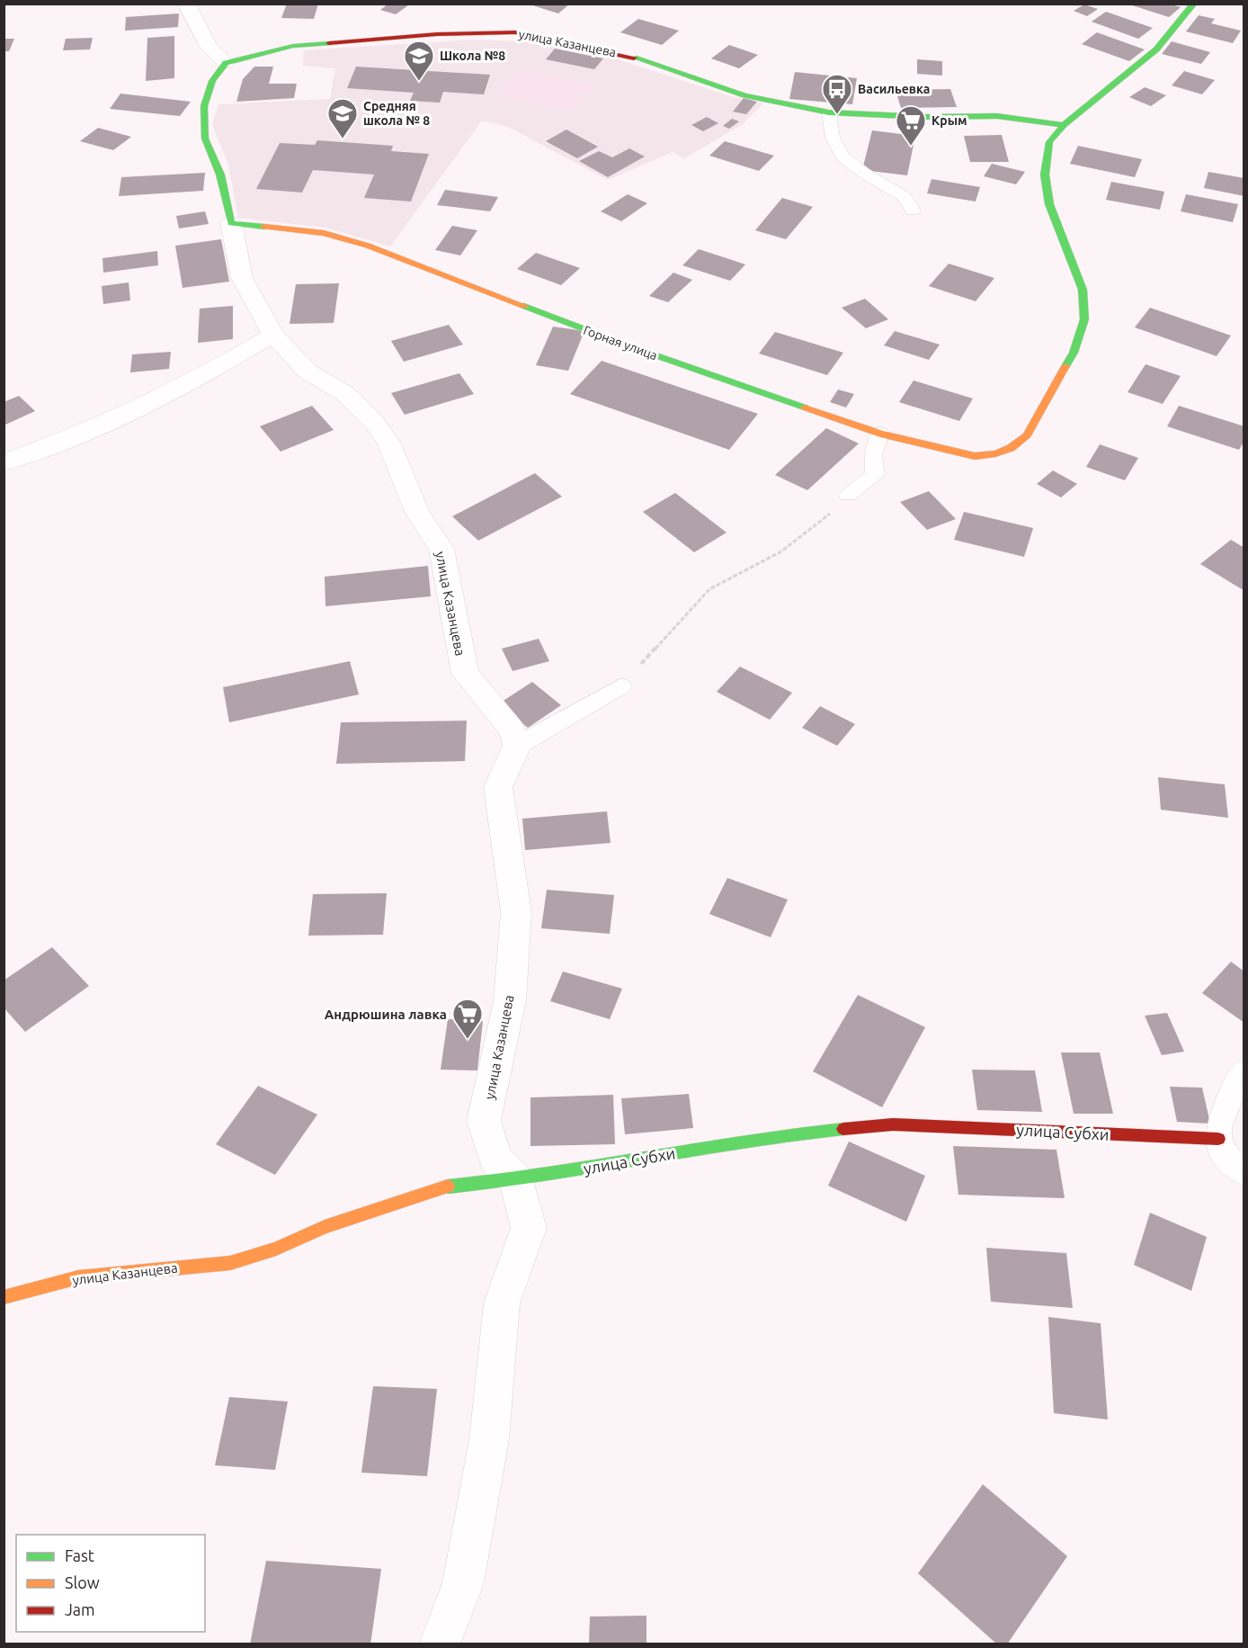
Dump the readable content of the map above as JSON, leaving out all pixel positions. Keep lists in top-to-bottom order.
{
  "streets": {
    "street": ["улица Казанцева", "Горная улица", "улица Субхи"]
  },
  "crossings": [
    ["улица Казанцева", "Горная улица"],
    ["улица Казанцева", "улица Субхи"]
  ],
  "places": {
    "school or university": ["Школа №8", "Средняя школа № 8"],
    "bus stop": ["Васильевка"],
    "supermarket": ["Крым", "Андрюшина лавка"]
  },
  "legend": ["Fast", "Slow", "Jam"]
}
